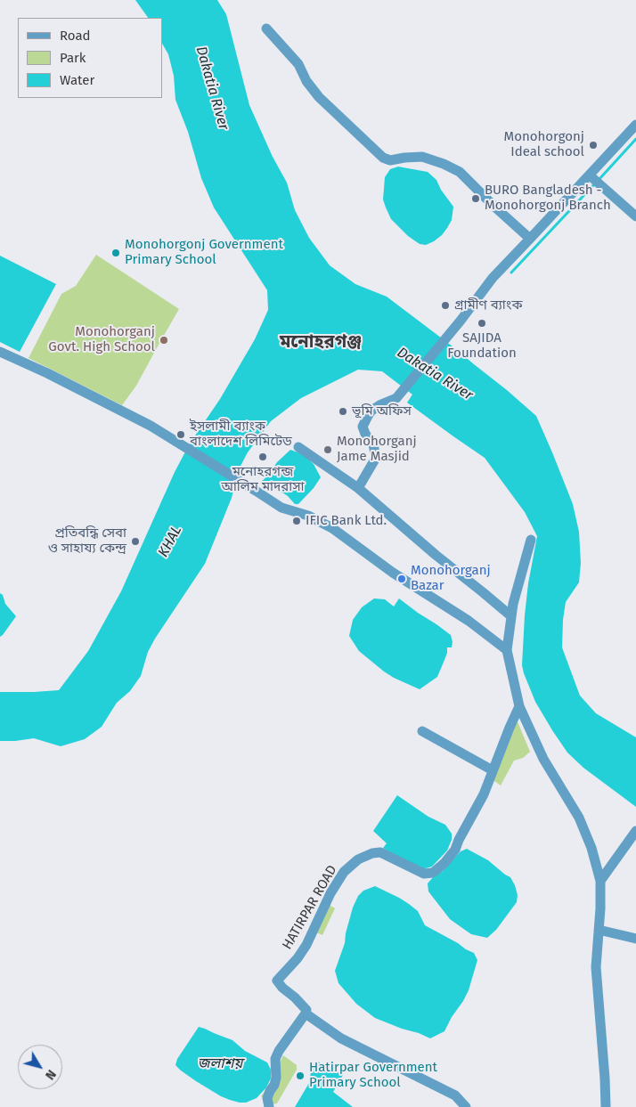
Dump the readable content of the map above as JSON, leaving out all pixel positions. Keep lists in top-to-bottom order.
{
  "streets": {
    "street": ["HATIRPAR ROAD"]
  },
  "districts": ["মনোহরগঞ্জ"],
  "water": ["Dakatia River", "KHAL", "জলাশয়"],
  "places": [
    "Monohorgonj Ideal school",
    "BURO Bangladesh - Monohorgonj Branch",
    "Monohorgonj Government Primary School",
    "গ্রামীণ ব্যাংক",
    "SAJIDA Foundation",
    "Monohorganj Govt. High School",
    "ভূমি অফিস",
    "ইসলামী ব্যাংক বাংলাদেশ লিমিটেড",
    "Monohorganj Jame Masjid",
    "মনোহরগন্জ আলিম মাদরাসা",
    "IFIC Bank Ltd.",
    "প্রতিবন্ধি সেবা ও সাহায্য কেন্দ্র",
    "Monohorganj Bazar",
    "Hatirpar Government Primary School"
  ],
  "legend": ["Road", "Park", "Water"],
  "north": "bottom right"
}
